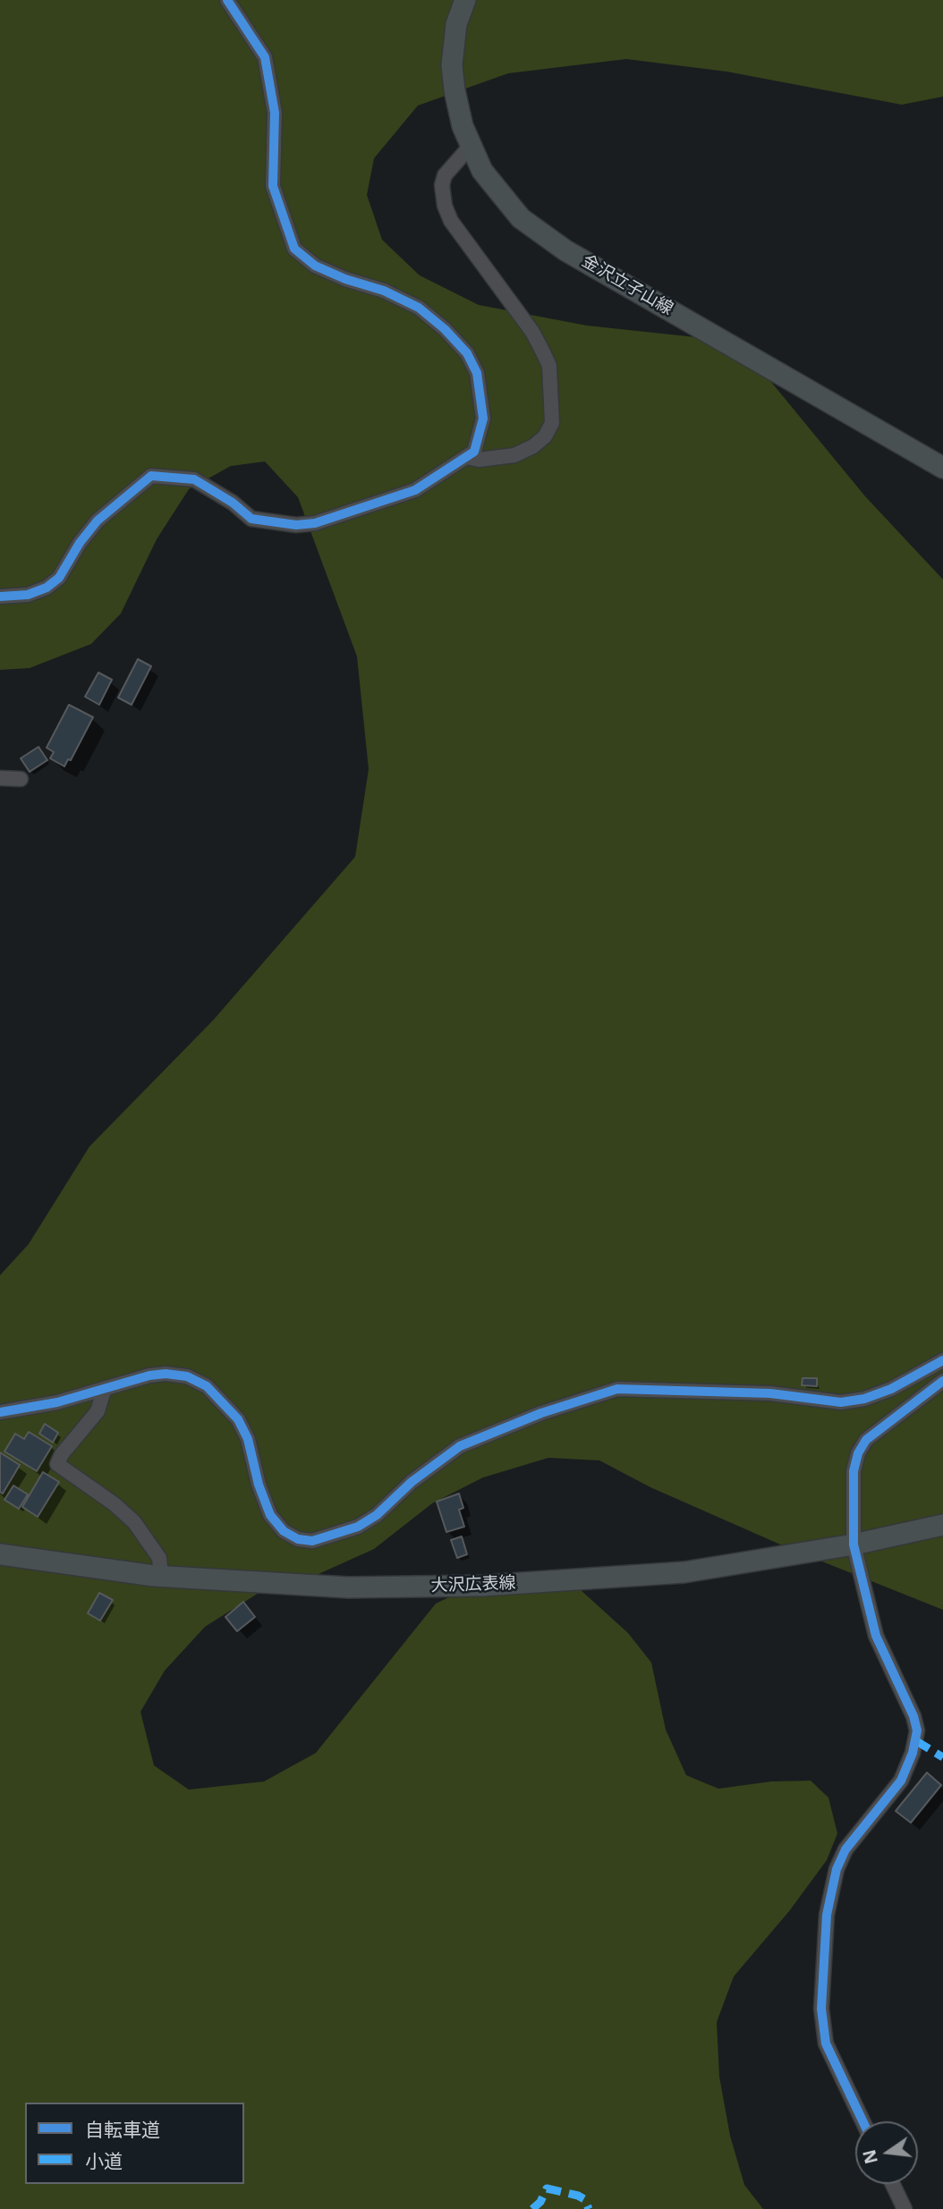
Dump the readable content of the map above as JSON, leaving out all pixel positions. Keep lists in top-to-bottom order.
{
  "streets": {
    "main road": ["金沢立子山線", "大沢広表線"]
  },
  "legend": ["自転車道", "小道"],
  "north": "left"
}
